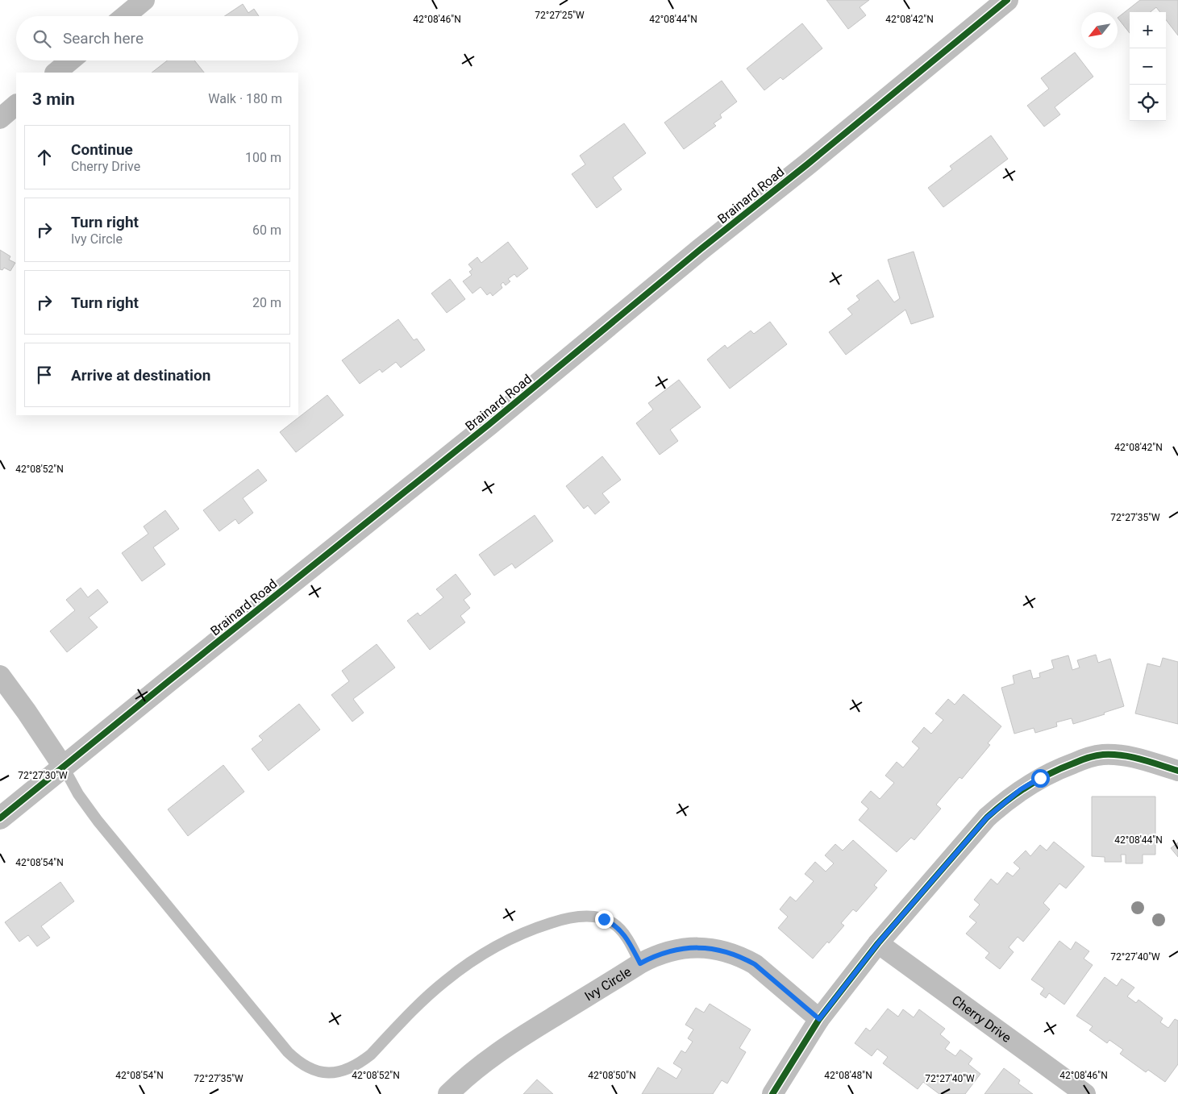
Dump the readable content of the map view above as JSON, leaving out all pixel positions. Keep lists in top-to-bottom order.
{
  "streets": {
    "street": ["Brainard Road", "Ivy Circle", "Cherry Drive"]
  },
  "north": "bottom left",
  "page": {
    "map_buttons": ["+", "−"],
    "search": "Search here",
    "heading": ["3 min", "Walk · 180 m"],
    "list": [
      ["Continue", "Cherry Drive", "100 m"],
      ["Turn right", "Ivy Circle", "60 m"],
      ["Turn right", "20 m"],
      "Arrive at destination"
    ]
  },
  "coordinates": [
    "72°27'25\"W",
    "42°08'46\"N",
    "42°08'44\"N",
    "42°08'42\"N",
    "42°08'52\"N",
    "72°27'35\"W",
    "72°27'30\"W",
    "42°08'54\"N",
    "72°27'40\"W",
    "42°08'50\"N",
    "42°08'48\"N"
  ]
}
